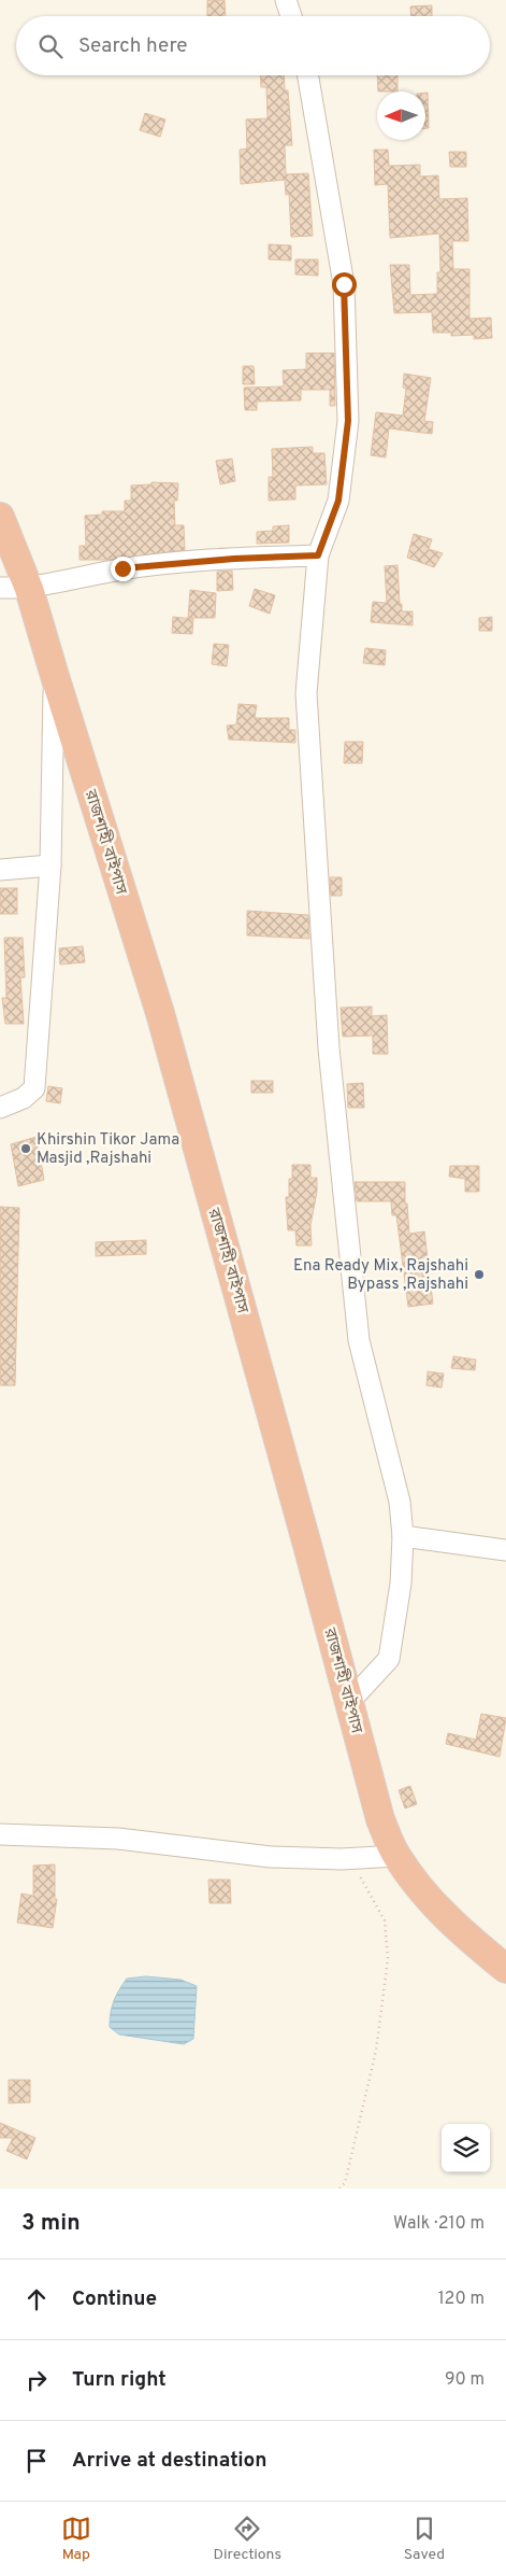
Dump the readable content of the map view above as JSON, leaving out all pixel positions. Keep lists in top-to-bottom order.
{
  "streets": {
    "highway": ["রাজশাহী বাইপাস"]
  },
  "places": ["Khirshin Tikor Jama Masjid ,Rajshahi", "Ena Ready Mix, Rajshahi Bypass ,Rajshahi"],
  "north": "left",
  "page": {
    "search": "Search here",
    "heading": ["3 min", "Walk · 210 m"],
    "list": [
      ["Continue", "120 m"],
      ["Turn right", "90 m"],
      "Arrive at destination"
    ],
    "nav": ["Map", "Directions", "Saved"]
  }
}
